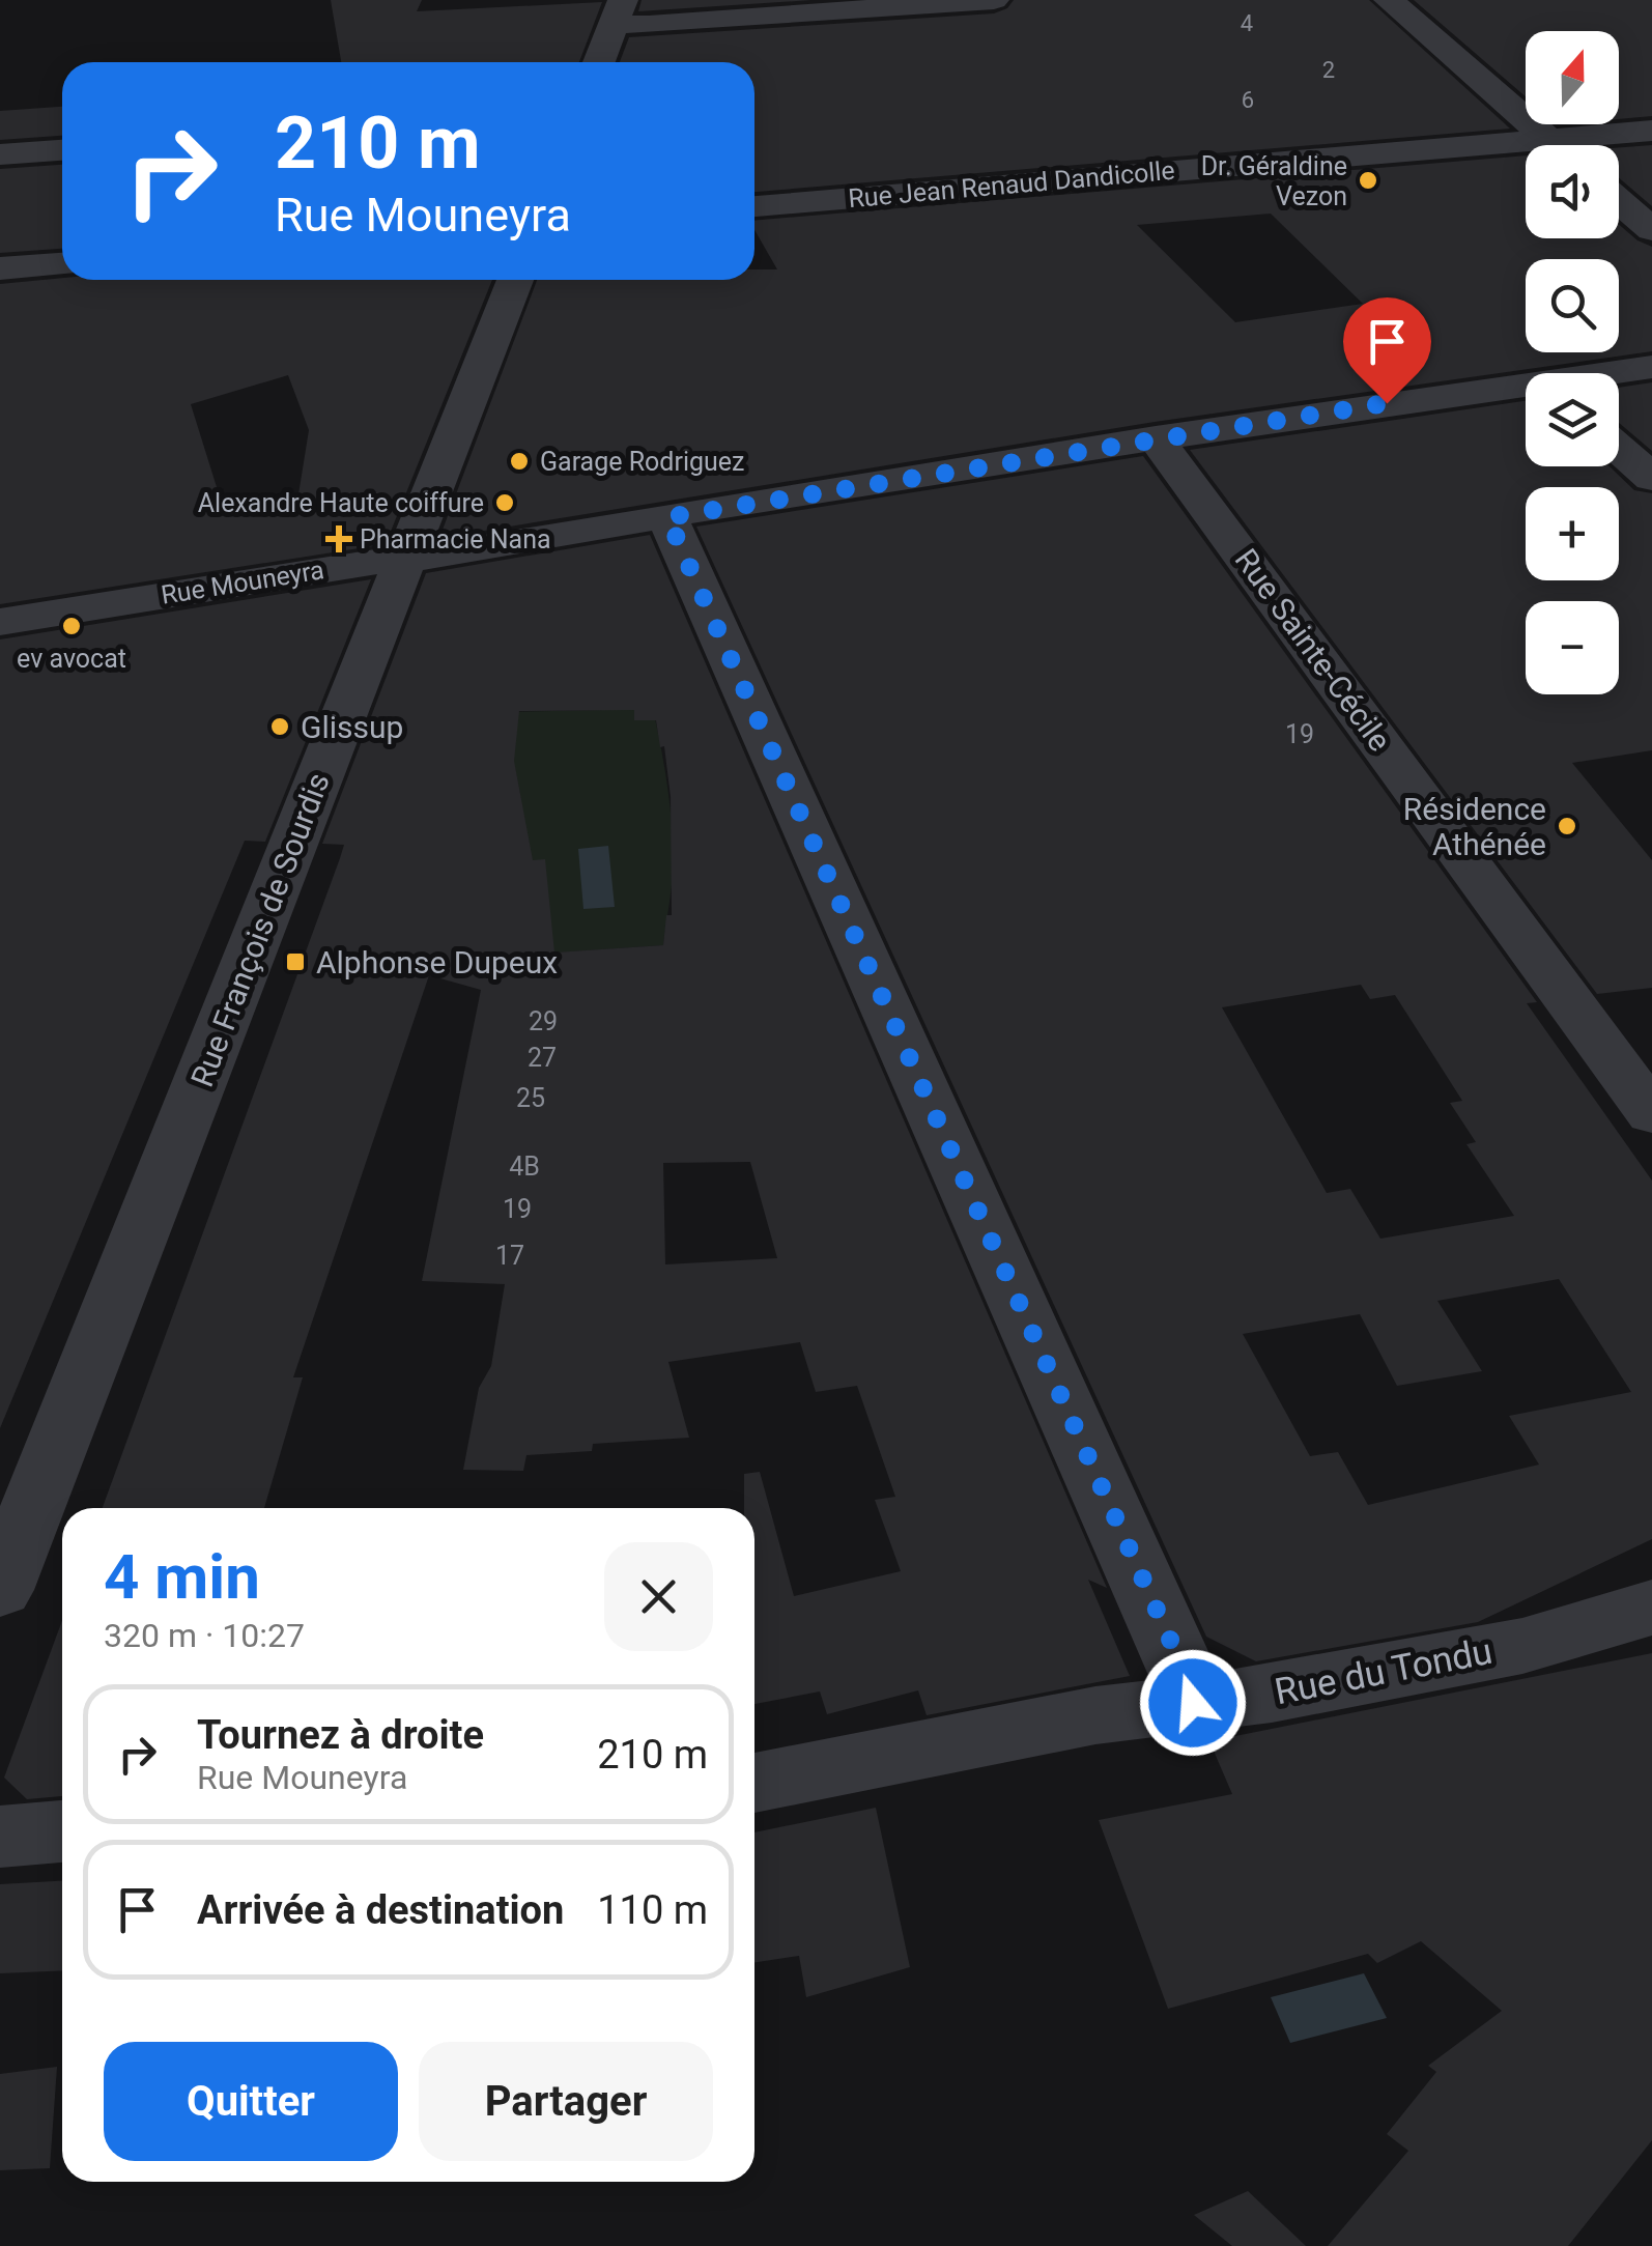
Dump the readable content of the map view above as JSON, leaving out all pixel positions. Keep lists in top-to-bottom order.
{
  "streets": {
    "street": [
      "Rue Jean Renaud Dandicolle",
      "Rue Mouneyra",
      "Rue Sainte-Cécile",
      "Rue François de Sourdis",
      "Rue du Tondu"
    ]
  },
  "crossings": [
    ["Rue Mouneyra", "Rue Sainte-Cécile"],
    ["Rue Mouneyra", "Rue François de Sourdis"]
  ],
  "places": {
    "other": [
      "Dr. Géraldine Vezon",
      "Garage Rodriguez",
      "Alexandre Haute coiffure",
      "ev avocat",
      "Glissup",
      "Résidence Athénée"
    ],
    "health": ["Pharmacie Nana"],
    "transit": ["Alphonse Dupeux"]
  },
  "house_numbers": [
    "4",
    "2",
    "6",
    "19",
    "29",
    "27",
    "25",
    "4B",
    "19",
    "17"
  ],
  "north": "top",
  "page": {
    "map_buttons": ["+", "−"],
    "turn": ["210 m", "Rue Mouneyra"],
    "heading": ["4 min", "320 m · 10:27"],
    "list": [
      {
        "name": "Tournez à droite",
        "note": "Rue Mouneyra",
        "value": "210 m"
      },
      {
        "name": "Arrivée à destination",
        "value": "110 m"
      }
    ],
    "buttons": ["Quitter", "Partager"]
  }
}
